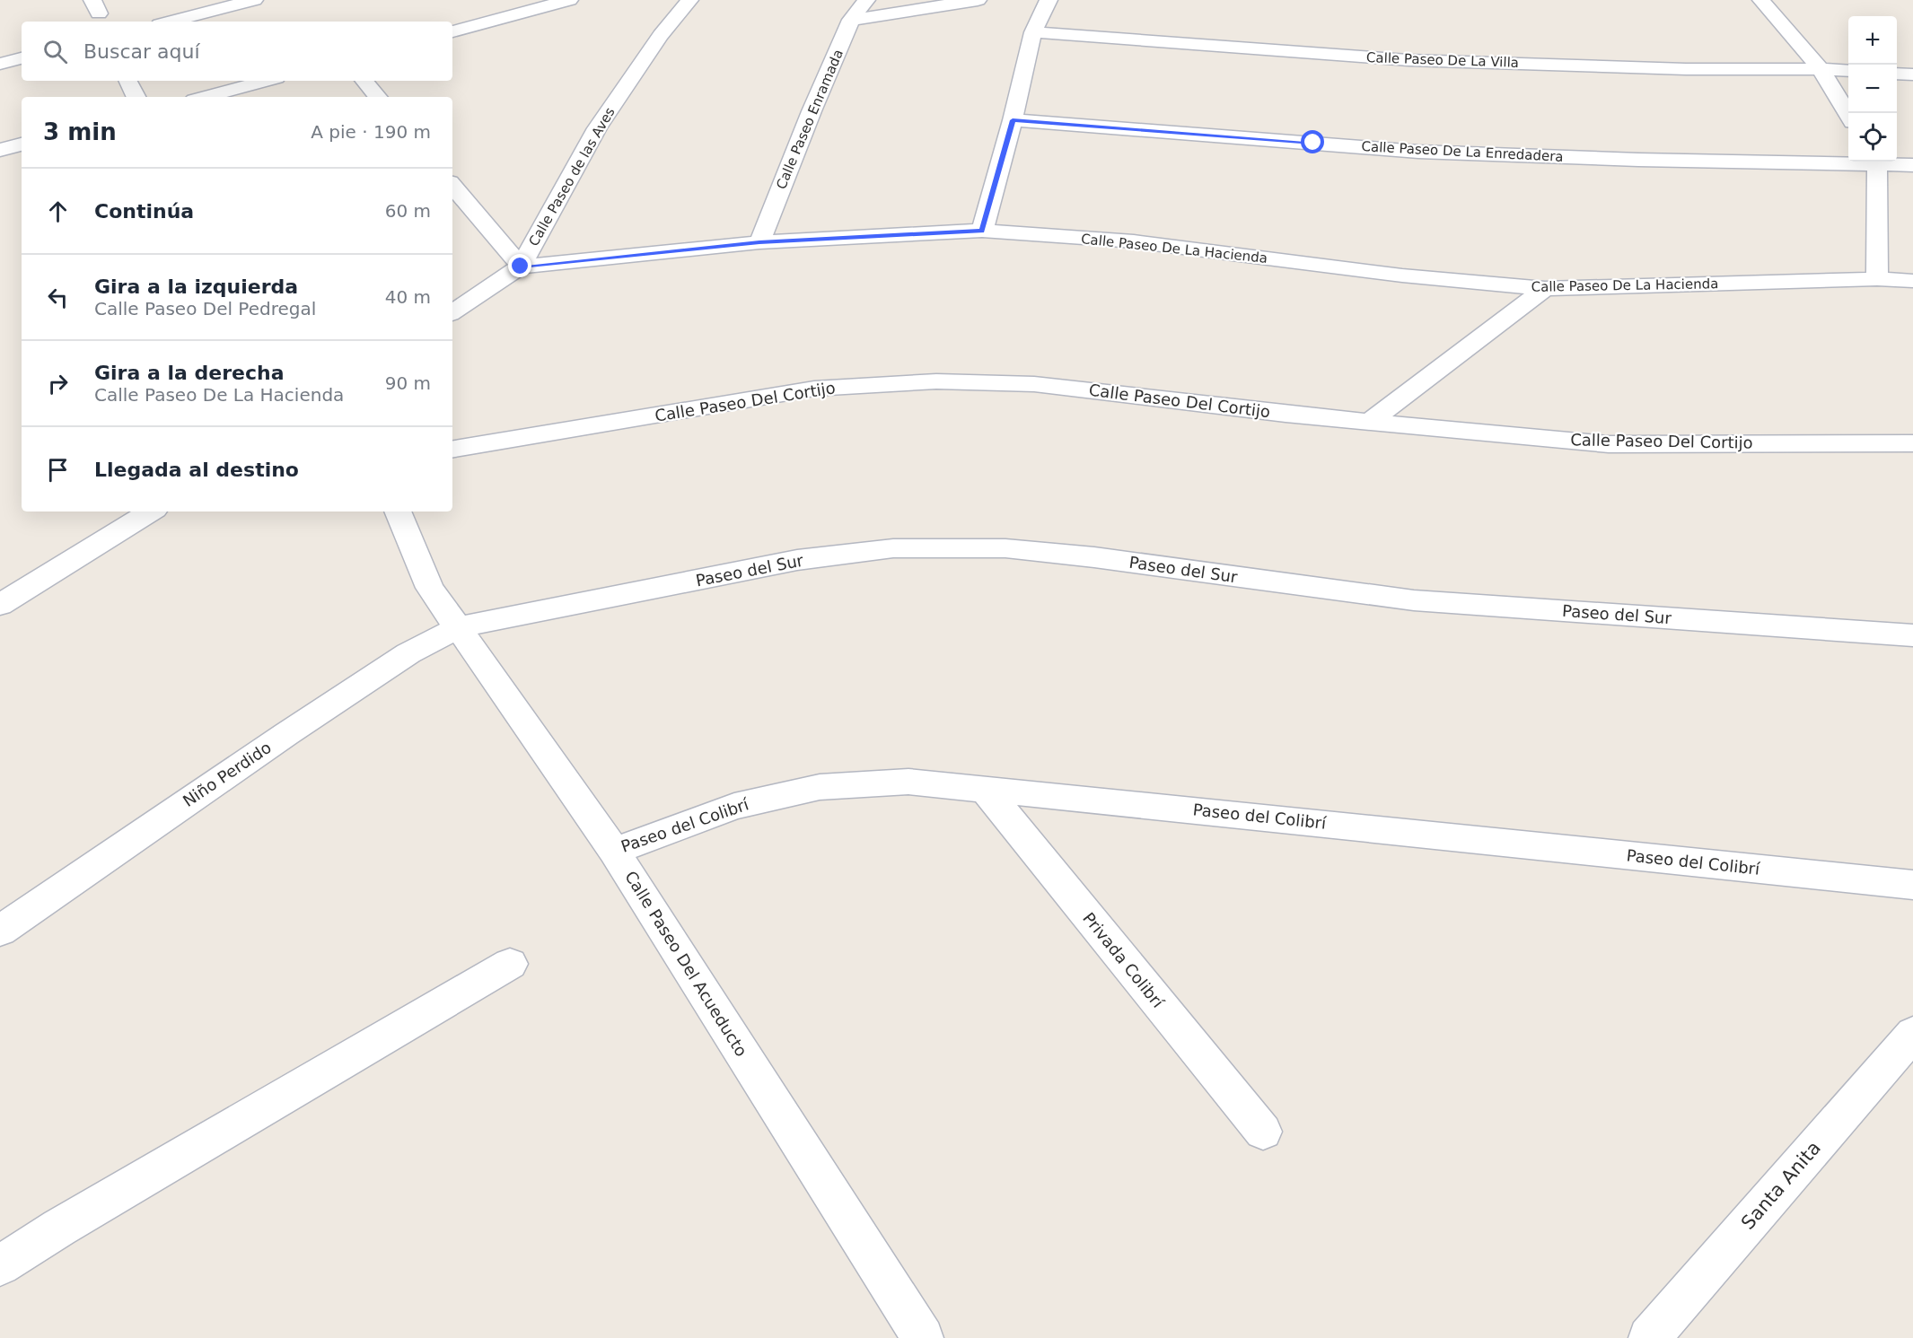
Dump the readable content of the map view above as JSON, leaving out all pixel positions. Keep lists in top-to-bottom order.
{
  "streets": {
    "street": [
      "Calle Paseo De La Villa",
      "Calle Paseo Enramada",
      "Calle Paseo De La Enredadera",
      "Calle Paseo de las Aves",
      "Calle Paseo De La Hacienda",
      "Calle Paseo Del Cortijo",
      "Paseo del Sur",
      "Niño Perdido",
      "Paseo del Colibrí",
      "Privada Colibrí",
      "Calle Paseo Del Acueducto",
      "Santa Anita"
    ]
  },
  "crossings": [
    ["Calle Paseo Enramada", "Calle Paseo De La Hacienda"],
    ["Calle Paseo de las Aves", "Calle Paseo De La Hacienda"],
    ["Paseo del Sur", "Niño Perdido"],
    ["Paseo del Sur", "Calle Paseo Del Acueducto"],
    ["Niño Perdido", "Calle Paseo Del Acueducto"],
    ["Paseo del Colibrí", "Privada Colibrí"],
    ["Paseo del Colibrí", "Calle Paseo Del Acueducto"]
  ],
  "page": {
    "map_buttons": ["+", "−"],
    "search": "Buscar aquí",
    "heading": ["3 min", "A pie · 190 m"],
    "list": [
      ["Continúa", "60 m"],
      ["Gira a la izquierda", "Calle Paseo Del Pedregal", "40 m"],
      ["Gira a la derecha", "Calle Paseo De La Hacienda", "90 m"],
      "Llegada al destino"
    ]
  }
}
